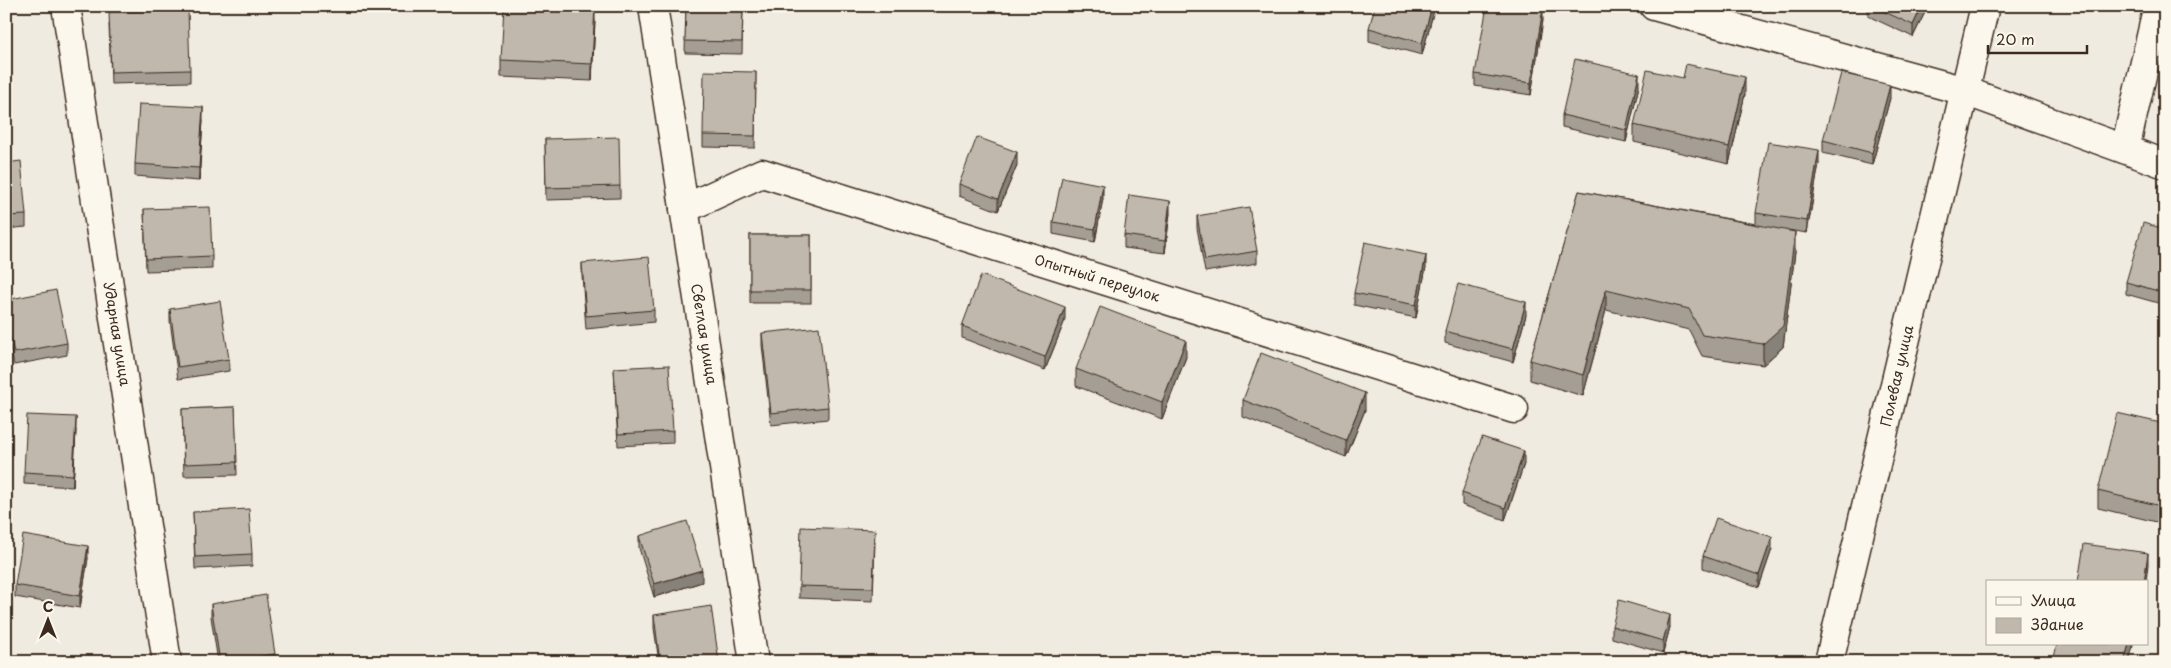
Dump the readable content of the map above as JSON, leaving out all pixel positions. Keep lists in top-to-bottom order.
{
  "streets": {
    "street": [
      "Опытный переулок",
      "Ударная улица",
      "Светлая улица",
      "Полевая улица"
    ]
  },
  "crossings": [
    ["Опытный переулок", "Светлая улица"]
  ],
  "legend": ["Улица", "Здание"],
  "scale_bar": "20 m",
  "north": "top"
}
